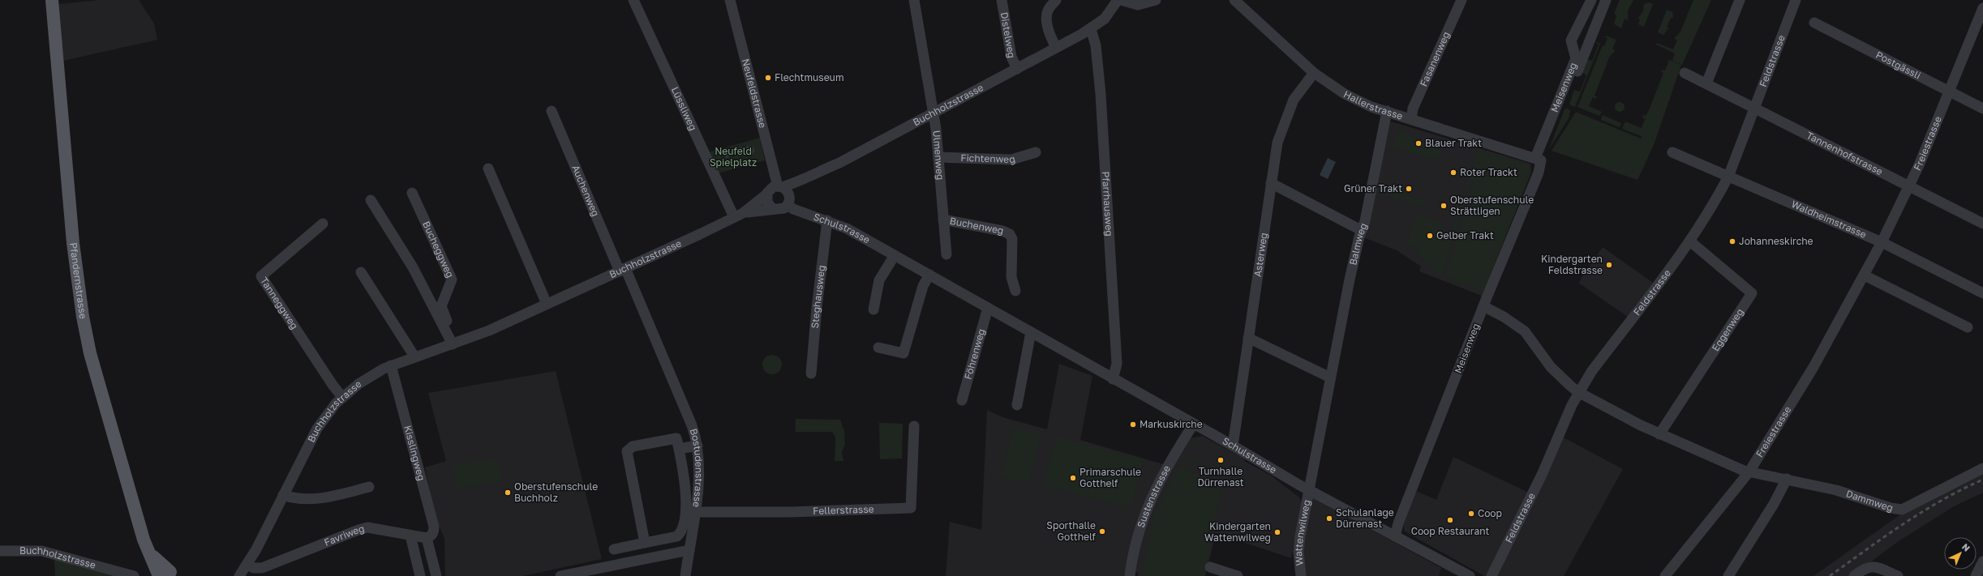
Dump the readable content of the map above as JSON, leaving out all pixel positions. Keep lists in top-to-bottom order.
{
  "streets": {
    "main road": ["Pfandernstrasse"],
    "street": [
      "Distelweg",
      "Fasanenweg",
      "Feldstrasse",
      "Postgässli",
      "Meisenweg",
      "Neufeldstrasse",
      "Buchholzstrasse",
      "Hallerstrasse",
      "Lüssliweg",
      "Freiestrasse",
      "Tannenhofstrasse",
      "Ulmenweg",
      "Fichtenweg",
      "Auchenweg",
      "Pfarrhausweg",
      "Waldheimstrasse",
      "Buchenweg",
      "Schulstrasse",
      "Balmweg",
      "Bucheggweg",
      "Asterweg",
      "Steghausweg",
      "Tanneggweg",
      "Eggenweg",
      "Föhrenweg",
      "Kisslingweg",
      "Bostudenstrasse",
      "Sustenstrasse",
      "Dammweg",
      "Fellerstrasse",
      "Wattenwilweg",
      "Favriweg"
    ]
  },
  "crossings": [
    ["Distelweg", "Buchholzstrasse"],
    ["Fasanenweg", "Hallerstrasse"],
    ["Feldstrasse", "Tannenhofstrasse"],
    ["Feldstrasse", "Waldheimstrasse"],
    ["Feldstrasse", "Eggenweg"],
    ["Postgässli", "Freiestrasse"],
    ["Meisenweg", "Hallerstrasse"],
    ["Meisenweg", "Schulstrasse"],
    ["Neufeldstrasse", "Buchholzstrasse"],
    ["Neufeldstrasse", "Schulstrasse"],
    ["Buchholzstrasse", "Lüssliweg"],
    ["Buchholzstrasse", "Ulmenweg"],
    ["Buchholzstrasse", "Auchenweg"],
    ["Buchholzstrasse", "Pfarrhausweg"],
    ["Buchholzstrasse", "Schulstrasse"],
    ["Buchholzstrasse", "Bucheggweg"],
    ["Buchholzstrasse", "Tanneggweg"],
    ["Buchholzstrasse", "Kisslingweg"],
    ["Buchholzstrasse", "Bostudenstrasse"],
    ["Buchholzstrasse", "Favriweg"],
    ["Hallerstrasse", "Balmweg"],
    ["Hallerstrasse", "Asterweg"],
    ["Freiestrasse", "Tannenhofstrasse"],
    ["Freiestrasse", "Waldheimstrasse"],
    ["Freiestrasse", "Dammweg"],
    ["Ulmenweg", "Fichtenweg"],
    ["Ulmenweg", "Buchenweg"],
    ["Auchenweg", "Bostudenstrasse"],
    ["Pfarrhausweg", "Schulstrasse"],
    ["Schulstrasse", "Balmweg"],
    ["Schulstrasse", "Asterweg"],
    ["Schulstrasse", "Steghausweg"],
    ["Schulstrasse", "Föhrenweg"],
    ["Schulstrasse", "Sustenstrasse"],
    ["Schulstrasse", "Wattenwilweg"],
    ["Balmweg", "Wattenwilweg"],
    ["Kisslingweg", "Favriweg"],
    ["Bostudenstrasse", "Fellerstrasse"]
  ],
  "parks": ["Neufeld Spielplatz"],
  "places": [
    "Flechtmuseum",
    "Blauer Trakt",
    "Roter Trackt",
    "Grüner Trakt",
    "Oberstufenschule Strättligen",
    "Gelber Trakt",
    "Johanneskirche",
    "Kindergarten Feldstrasse",
    "Markuskirche",
    "Turnhalle Dürrenast",
    "Primarschule Gotthelf",
    "Oberstufenschule Buchholz",
    "Coop",
    "Schulanlage Dürrenast",
    "Coop Restaurant",
    "Sporthalle Gotthelf",
    "Kindergarten Wattenwilweg"
  ],
  "north": "top right"
}
